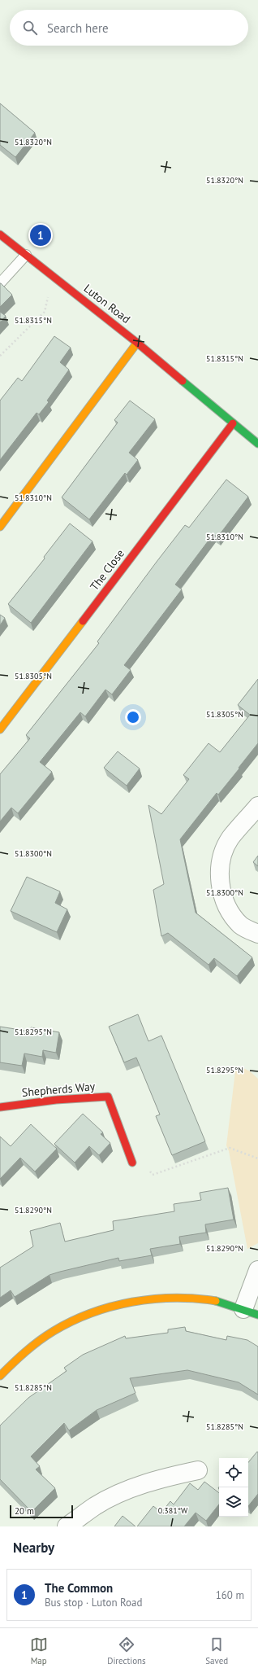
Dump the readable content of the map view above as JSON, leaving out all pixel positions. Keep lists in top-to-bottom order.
{
  "streets": {
    "street": ["Luton Road", "The Close", "Shepherds Way"]
  },
  "crossings": [
    ["Luton Road", "The Close"]
  ],
  "scale_bar": "20 m",
  "page": {
    "search": "Search here",
    "pins": "1",
    "scale": "20 m",
    "heading": "Nearby",
    "list": [
      {
        "mark": "1",
        "name": "The Common",
        "note": "Bus stop · Luton Road",
        "value": "160 m"
      }
    ],
    "nav": ["Map", "Directions", "Saved"]
  },
  "coordinates": [
    "51.8320°N",
    "51.8315°N",
    "51.8310°N",
    "51.8305°N",
    "51.8300°N",
    "51.8295°N",
    "51.8290°N",
    "51.8285°N",
    "0.381°W"
  ]
}
